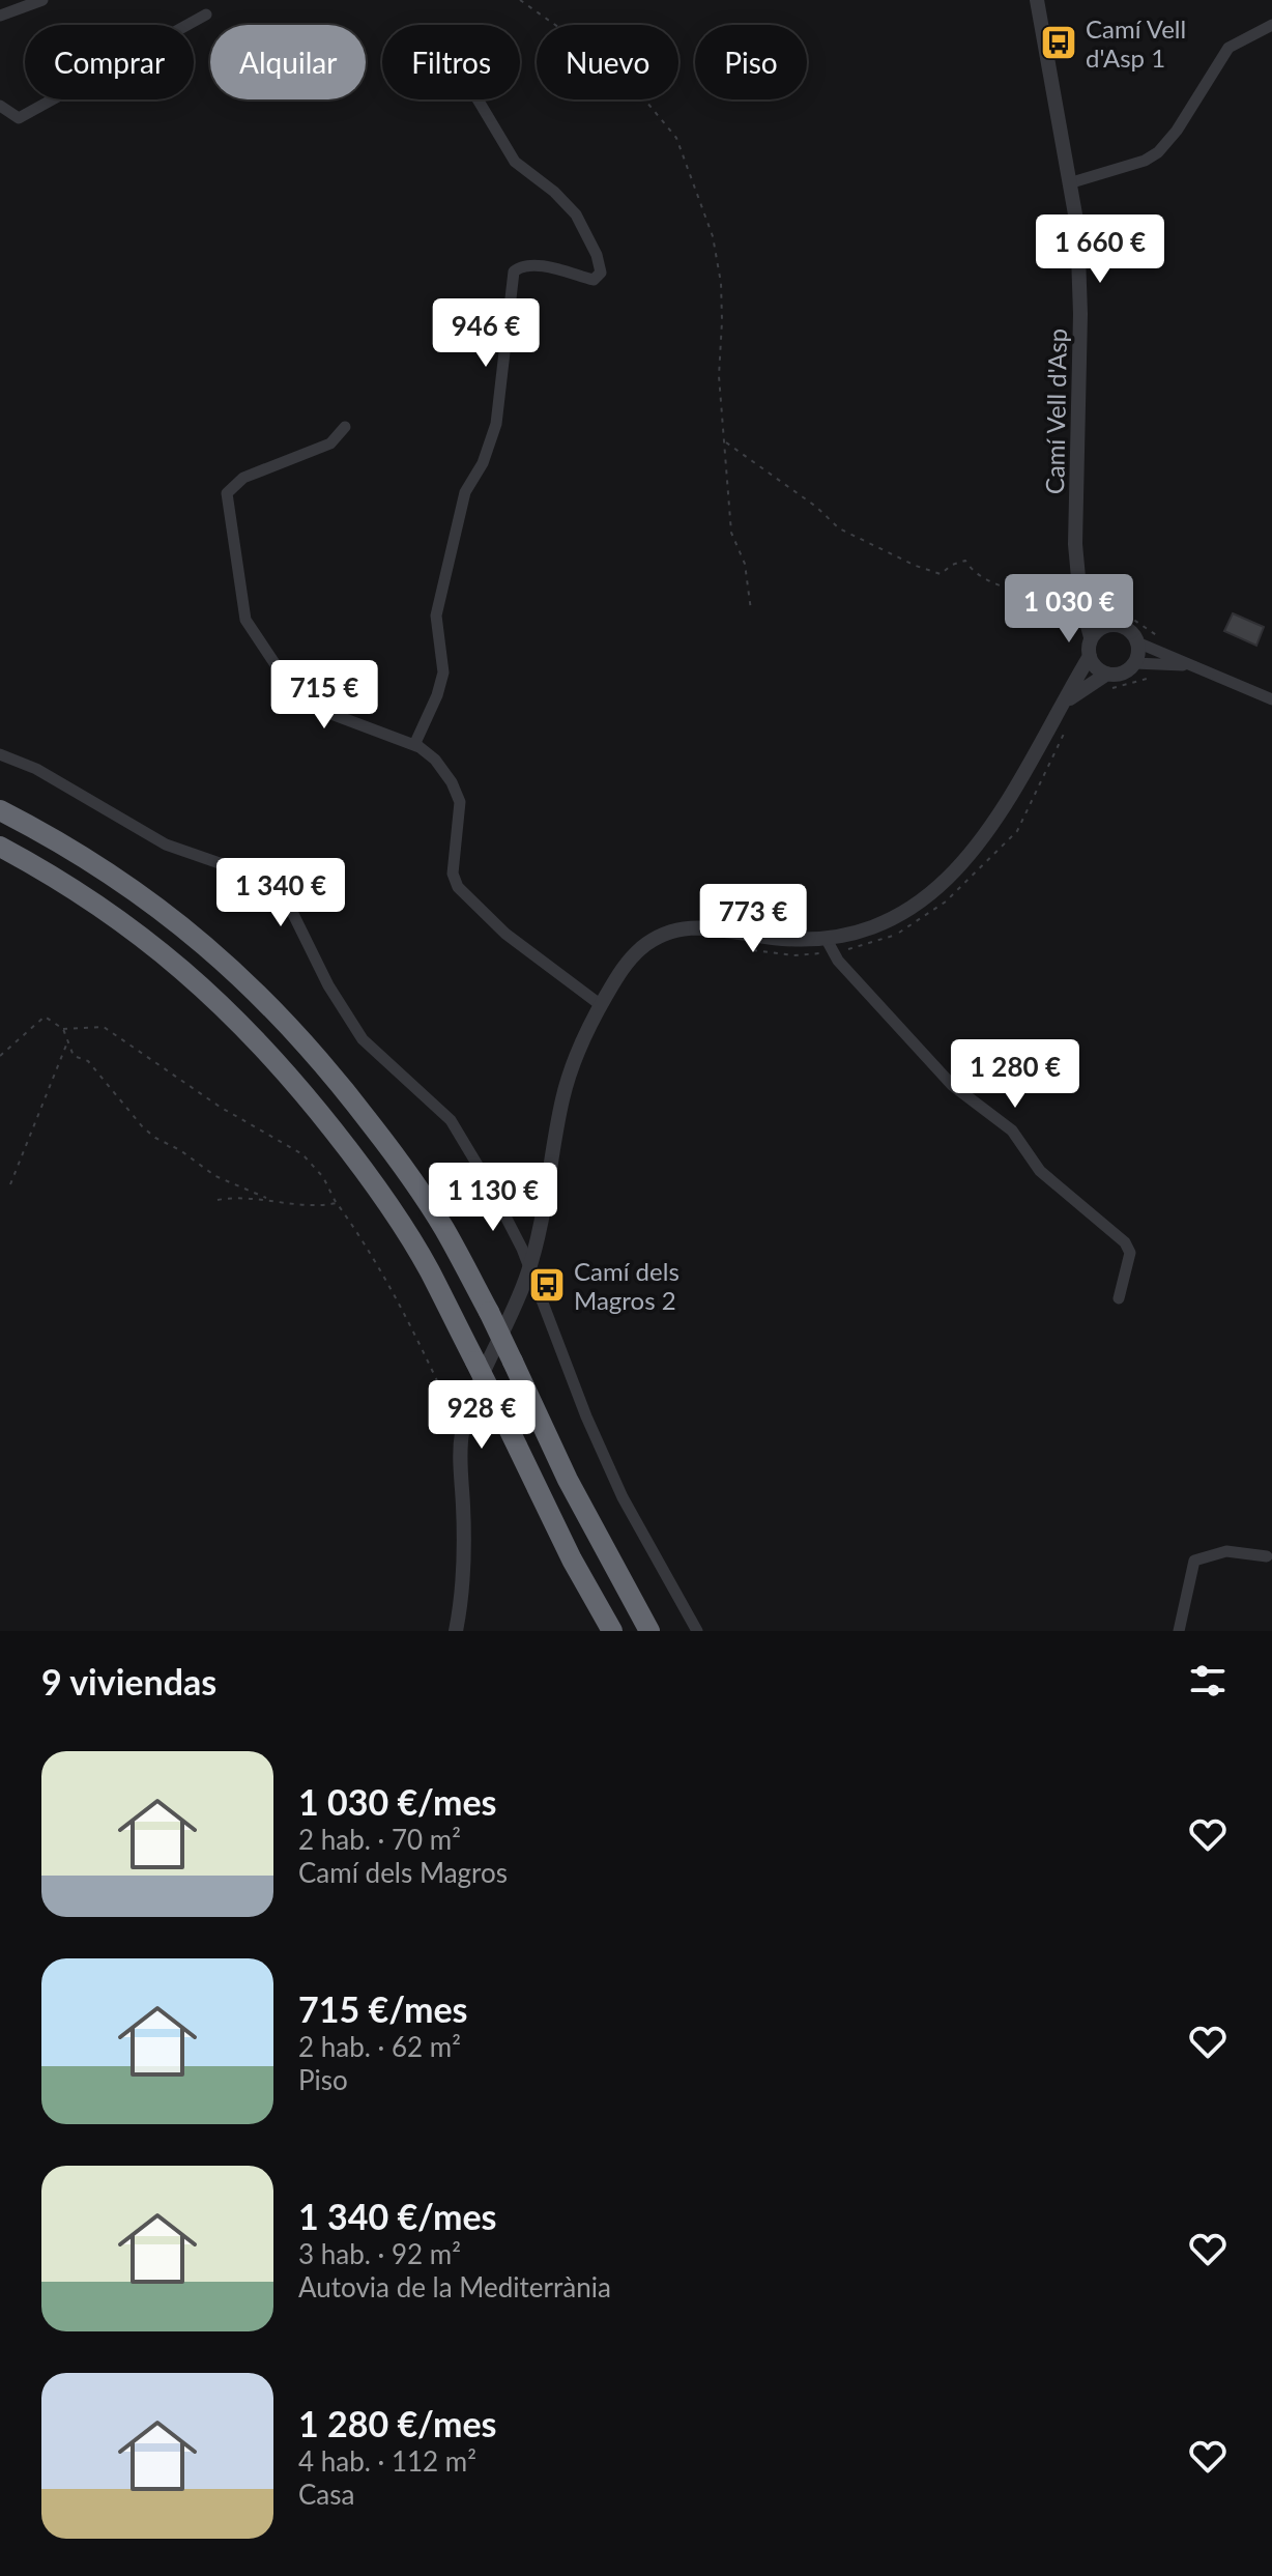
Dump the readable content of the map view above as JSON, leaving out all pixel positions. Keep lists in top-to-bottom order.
{
  "streets": {
    "street": ["Camí Vell d'Asp"]
  },
  "places": {
    "bus stop": ["Camí Vell d'Asp 1", "Camí dels Magros 2"]
  },
  "page": {
    "chip": [
      "Comprar",
      "Alquilar",
      "Filtros",
      "Nuevo",
      "Piso"
    ],
    "price": [
      "1 660 €",
      "946 €",
      "1 030 €",
      "715 €",
      "1 340 €",
      "773 €",
      "1 280 €",
      "1 130 €",
      "928 €"
    ],
    "heading": "9 viviendas",
    "list": [
      {
        "name": "1 030 €/mes",
        "note": "2 hab. · 70 m² · Camí dels Magros"
      },
      {
        "name": "715 €/mes",
        "note": "2 hab. · 62 m² · Piso"
      },
      {
        "name": "1 340 €/mes",
        "note": "3 hab. · 92 m² · Autovia de la Mediterrània"
      },
      {
        "name": "1 280 €/mes",
        "note": "4 hab. · 112 m² · Casa"
      }
    ]
  }
}
